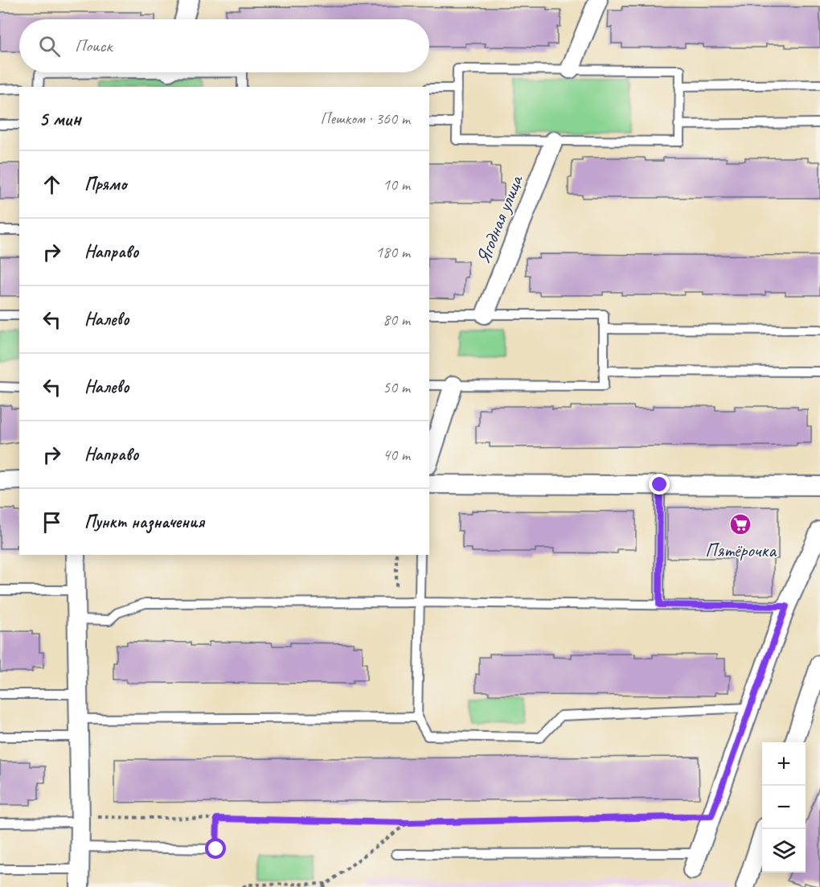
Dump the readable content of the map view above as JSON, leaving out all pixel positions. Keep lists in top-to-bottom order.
{
  "streets": {
    "street": ["Ягодная улица"]
  },
  "places": {
    "supermarket": ["Пятёрочка"]
  },
  "page": {
    "search": "Поиск",
    "heading": ["5 мин", "Пешком · 360 m"],
    "list": [
      ["Прямо", "10 m"],
      ["Направо", "180 m"],
      ["Налево", "80 m"],
      ["Налево", "50 m"],
      ["Направо", "40 m"],
      "Пункт назначения"
    ],
    "map_buttons": ["+", "−"]
  }
}
